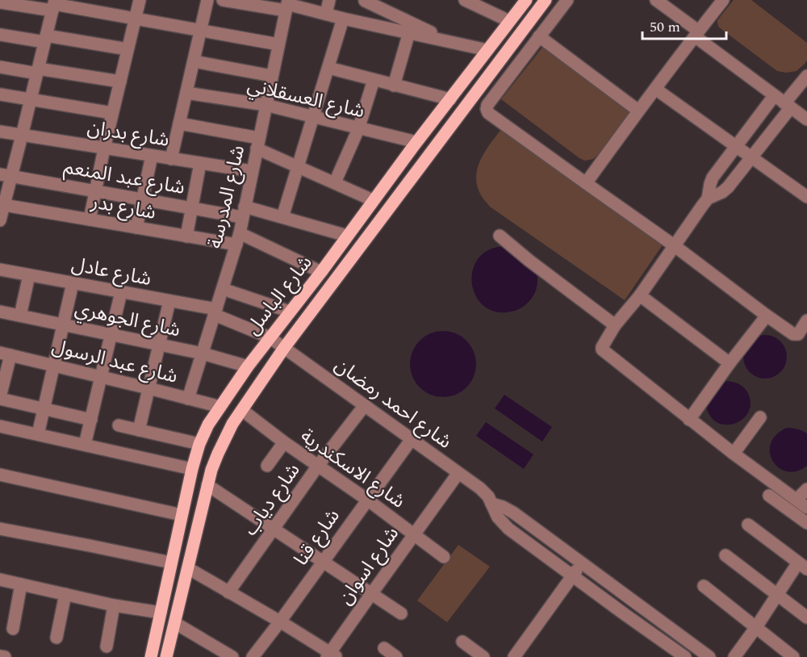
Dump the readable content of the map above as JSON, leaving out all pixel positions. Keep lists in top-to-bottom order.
{
  "streets": {
    "main road": ["شارع الباسل"],
    "street": [
      "شارع العسقلاني",
      "شارع بدران",
      "شارع عبد المنعم",
      "شارع المدرسة",
      "شارع بدر",
      "شارع عادل",
      "شارع الجوهري",
      "شارع عبد الرسول",
      "شارع احمد رمضان",
      "شارع الاسكندرية",
      "شارع دياب",
      "شارع قنا",
      "شارع اسوان"
    ]
  },
  "crossings": [
    ["شارع العسقلاني", "شارع المدرسة"],
    ["شارع العسقلاني", "شارع الباسل"],
    ["شارع بدران", "شارع المدرسة"],
    ["شارع عبد المنعم", "شارع المدرسة"],
    ["شارع عبد المنعم", "شارع الباسل"],
    ["شارع المدرسة", "شارع بدر"],
    ["شارع المدرسة", "شارع عادل"],
    ["شارع المدرسة", "شارع الجوهري"],
    ["شارع المدرسة", "شارع عبد الرسول"],
    ["شارع بدر", "شارع الباسل"],
    ["شارع عادل", "شارع الباسل"],
    ["شارع عادل", "شارع احمد رمضان"],
    ["شارع الباسل", "شارع الجوهري"],
    ["شارع الباسل", "شارع عبد الرسول"],
    ["شارع الباسل", "شارع احمد رمضان"],
    ["شارع الباسل", "شارع الاسكندرية"],
    ["شارع احمد رمضان", "شارع دياب"],
    ["شارع احمد رمضان", "شارع قنا"],
    ["شارع احمد رمضان", "شارع اسوان"],
    ["شارع الاسكندرية", "شارع دياب"],
    ["شارع الاسكندرية", "شارع قنا"],
    ["شارع الاسكندرية", "شارع اسوان"]
  ],
  "scale_bar": "50 m"
}
